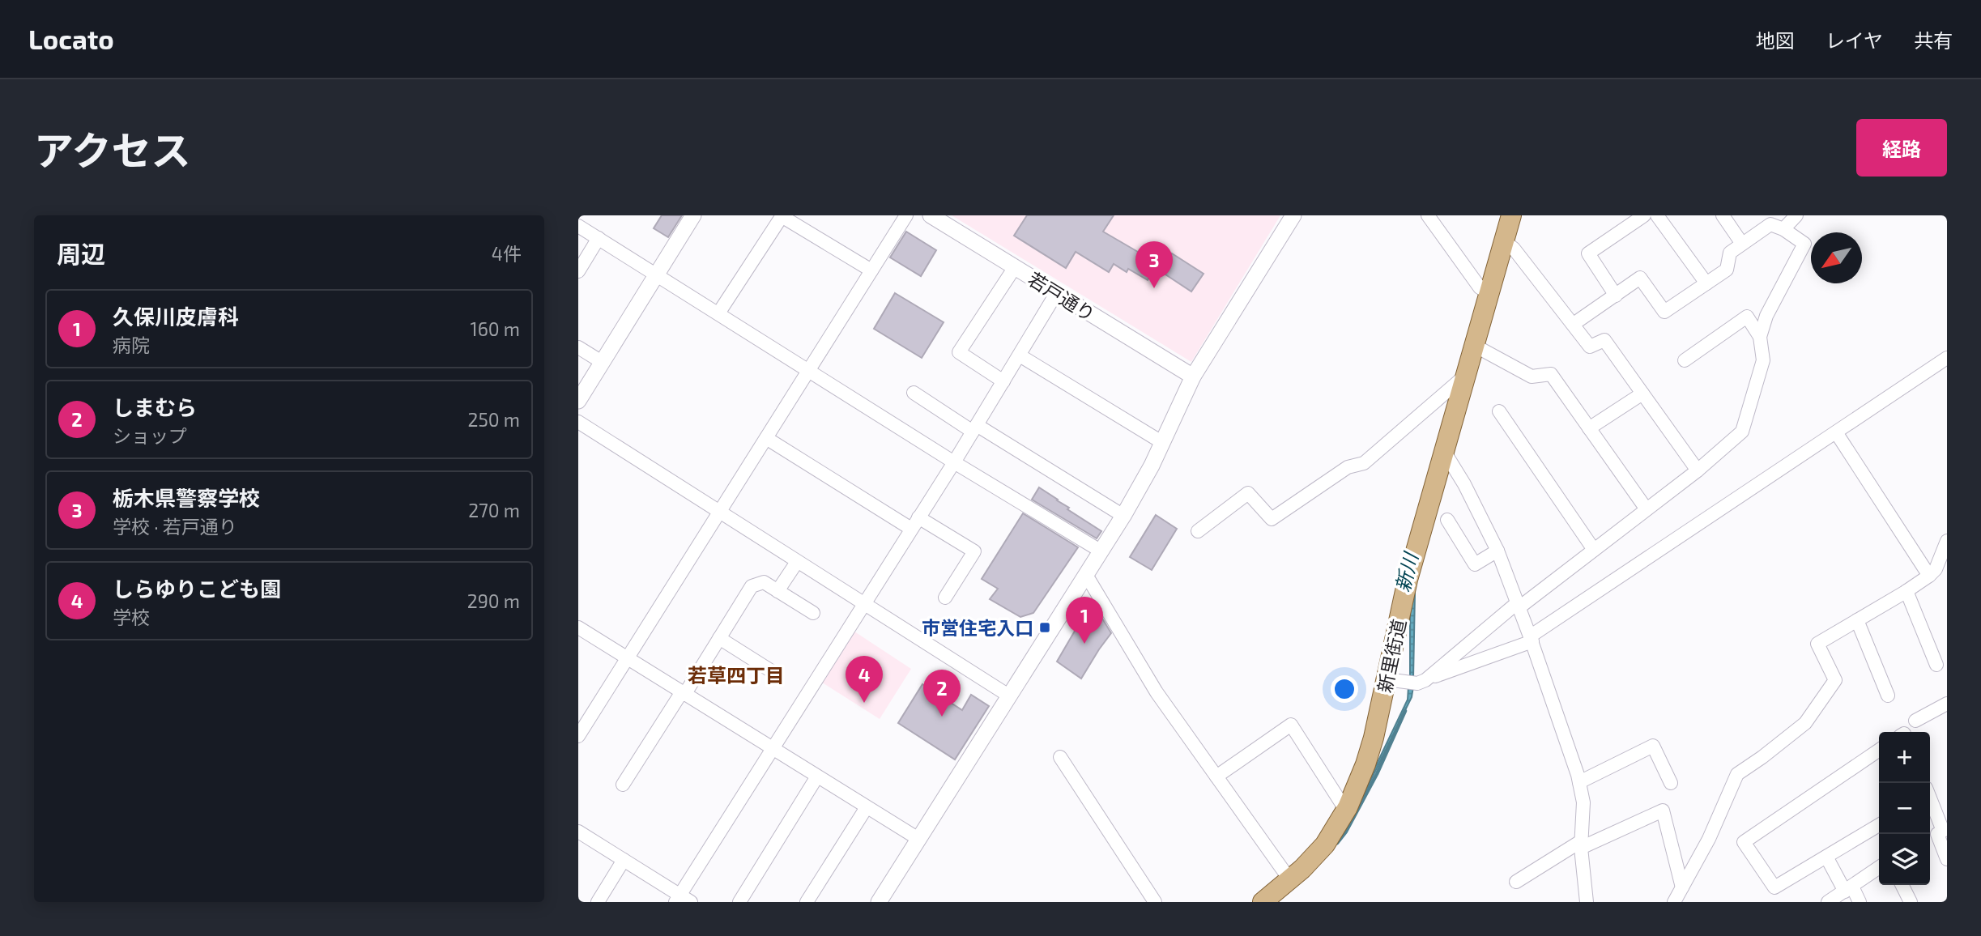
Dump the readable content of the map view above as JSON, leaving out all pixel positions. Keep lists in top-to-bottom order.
{
  "streets": {
    "main road": ["新里街道"],
    "street": ["若戸通り"]
  },
  "districts": ["若草四丁目"],
  "water": ["新川"],
  "places": {
    "transit": ["市営住宅入口"]
  },
  "north": "bottom left",
  "page": {
    "header": "Locato",
    "nav": ["地図", "レイヤ", "共有"],
    "title": "アクセス",
    "buttons": "経路",
    "heading": ["周辺", "4件"],
    "pins": [
      "3",
      "1",
      "4",
      "2"
    ],
    "list": [
      {
        "mark": "1",
        "name": "久保川皮膚科",
        "note": "病院",
        "value": "160 m"
      },
      {
        "mark": "2",
        "name": "しまむら",
        "note": "ショップ",
        "value": "250 m"
      },
      {
        "mark": "3",
        "name": "栃木県警察学校",
        "note": "学校 · 若戸通り",
        "value": "270 m"
      },
      {
        "mark": "4",
        "name": "しらゆりこども園",
        "note": "学校",
        "value": "290 m"
      }
    ],
    "map_buttons": ["+", "−"]
  }
}
